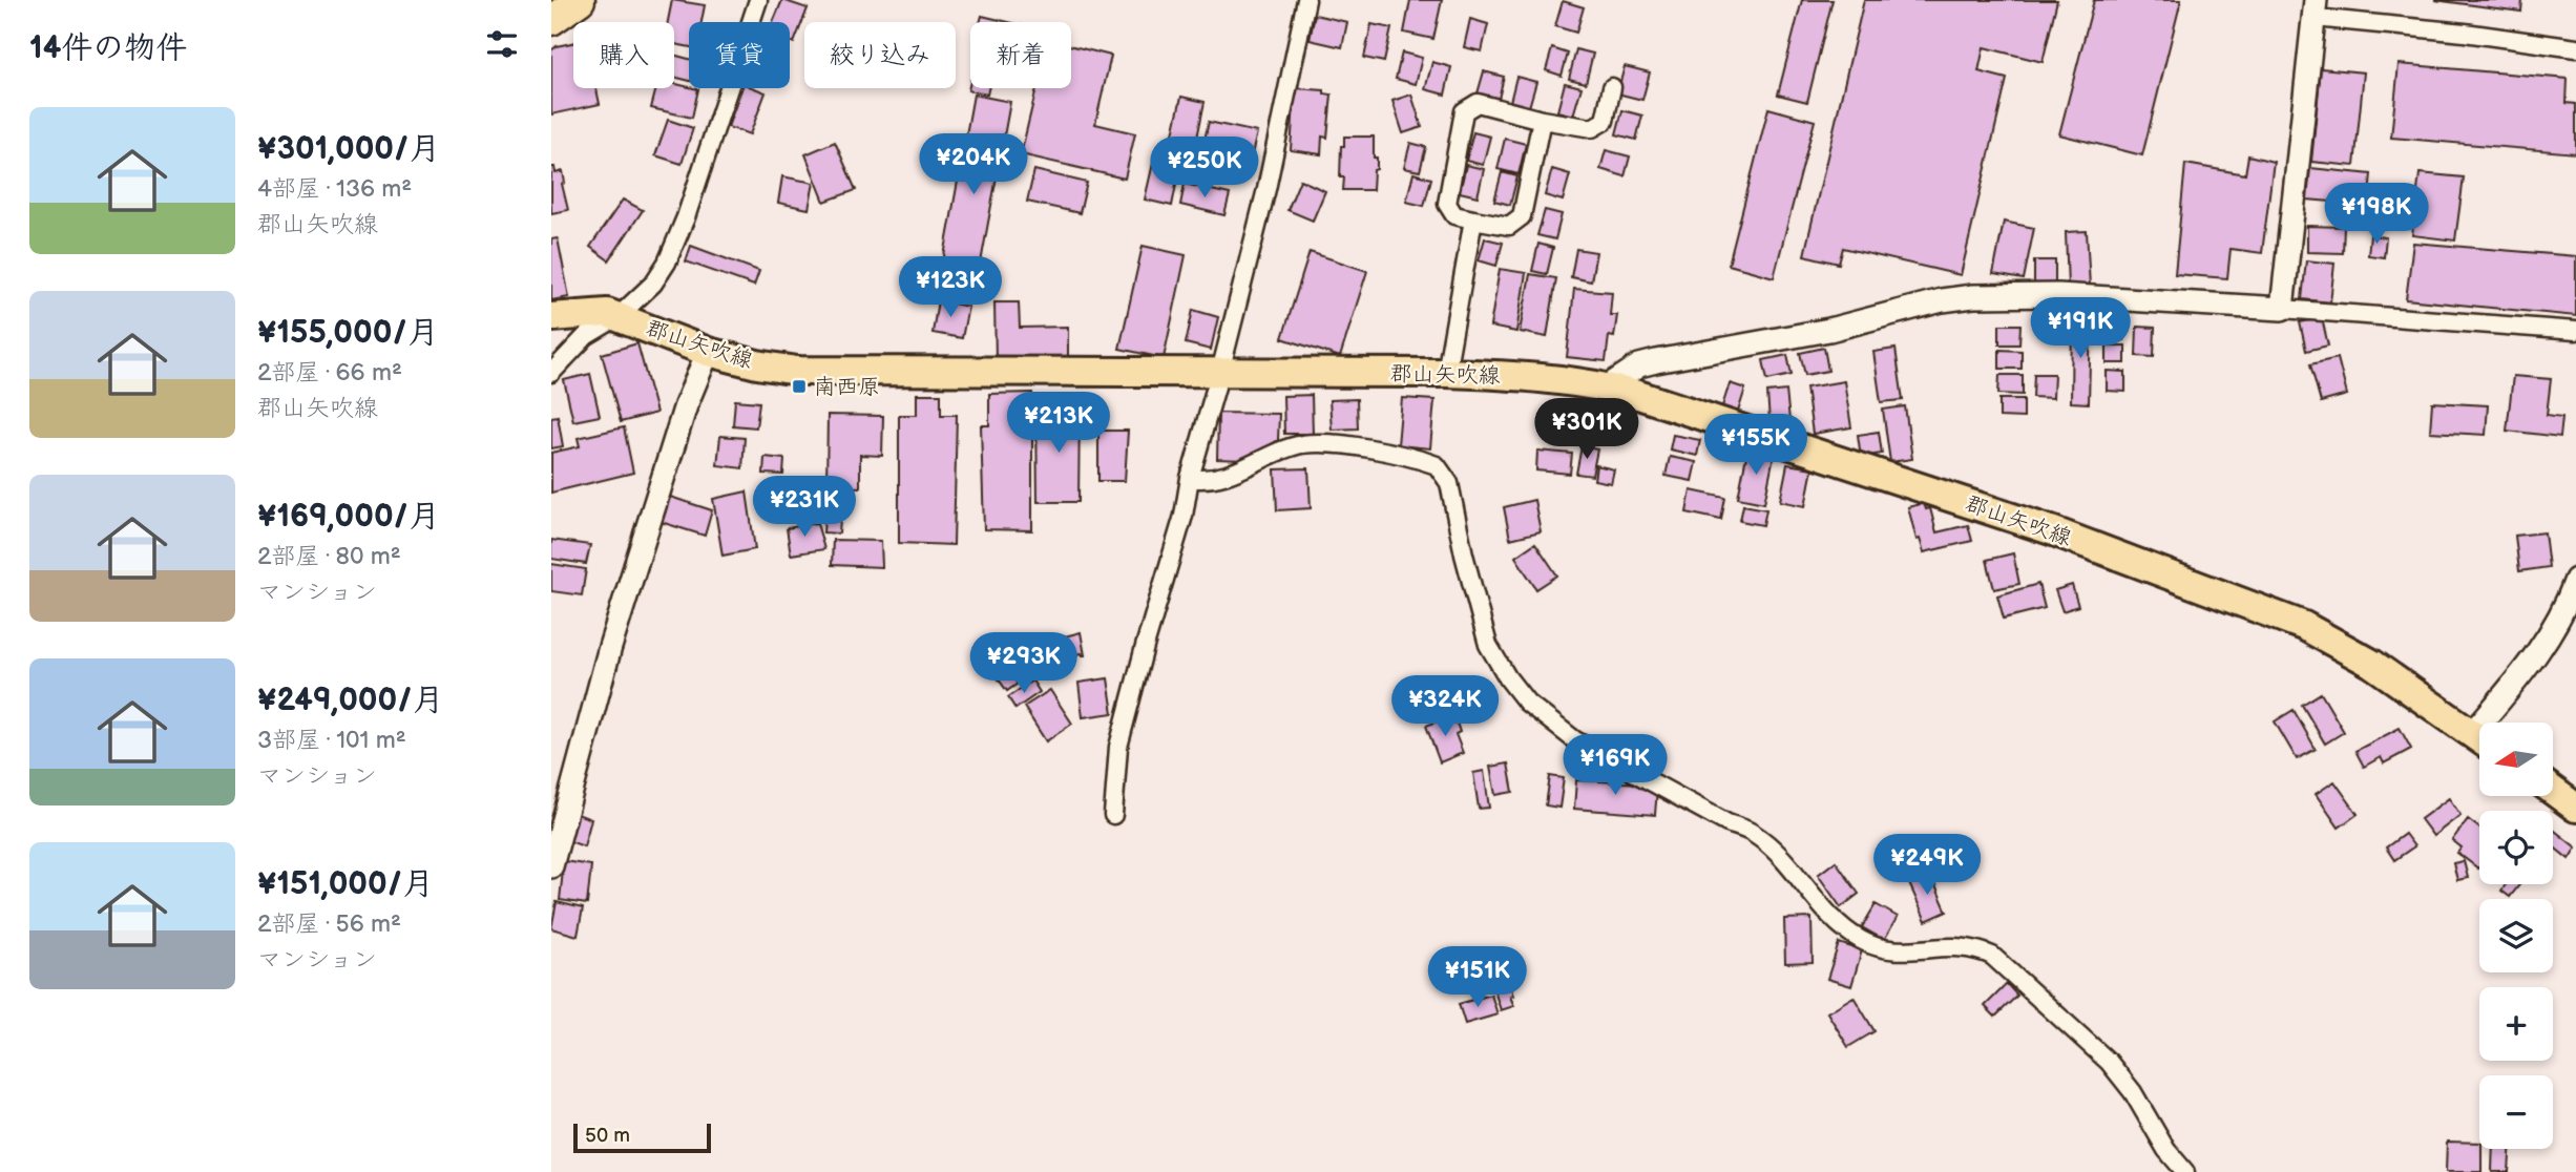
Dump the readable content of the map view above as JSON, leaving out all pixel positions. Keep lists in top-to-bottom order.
{
  "streets": {
    "main road": ["郡山矢吹線"]
  },
  "places": {
    "transit": ["南西原"]
  },
  "scale_bar": "50 m",
  "north": "left",
  "page": {
    "heading": "14件の物件",
    "chip": [
      "購入",
      "賃貸",
      "絞り込み",
      "新着"
    ],
    "list": [
      {
        "name": "¥301,000/月",
        "note": "4部屋 · 136 m² · 郡山矢吹線"
      },
      {
        "name": "¥155,000/月",
        "note": "2部屋 · 66 m² · 郡山矢吹線"
      },
      {
        "name": "¥169,000/月",
        "note": "2部屋 · 80 m² · マンション"
      },
      {
        "name": "¥249,000/月",
        "note": "3部屋 · 101 m² · マンション"
      },
      {
        "name": "¥151,000/月",
        "note": "2部屋 · 56 m² · マンション"
      }
    ],
    "price": [
      "¥204K",
      "¥250K",
      "¥198K",
      "¥123K",
      "¥191K",
      "¥213K",
      "¥301K",
      "¥155K",
      "¥231K",
      "¥293K",
      "¥324K",
      "¥169K",
      "¥249K",
      "¥151K"
    ],
    "map_buttons": ["+", "−"],
    "scale": "50 m"
  }
}
